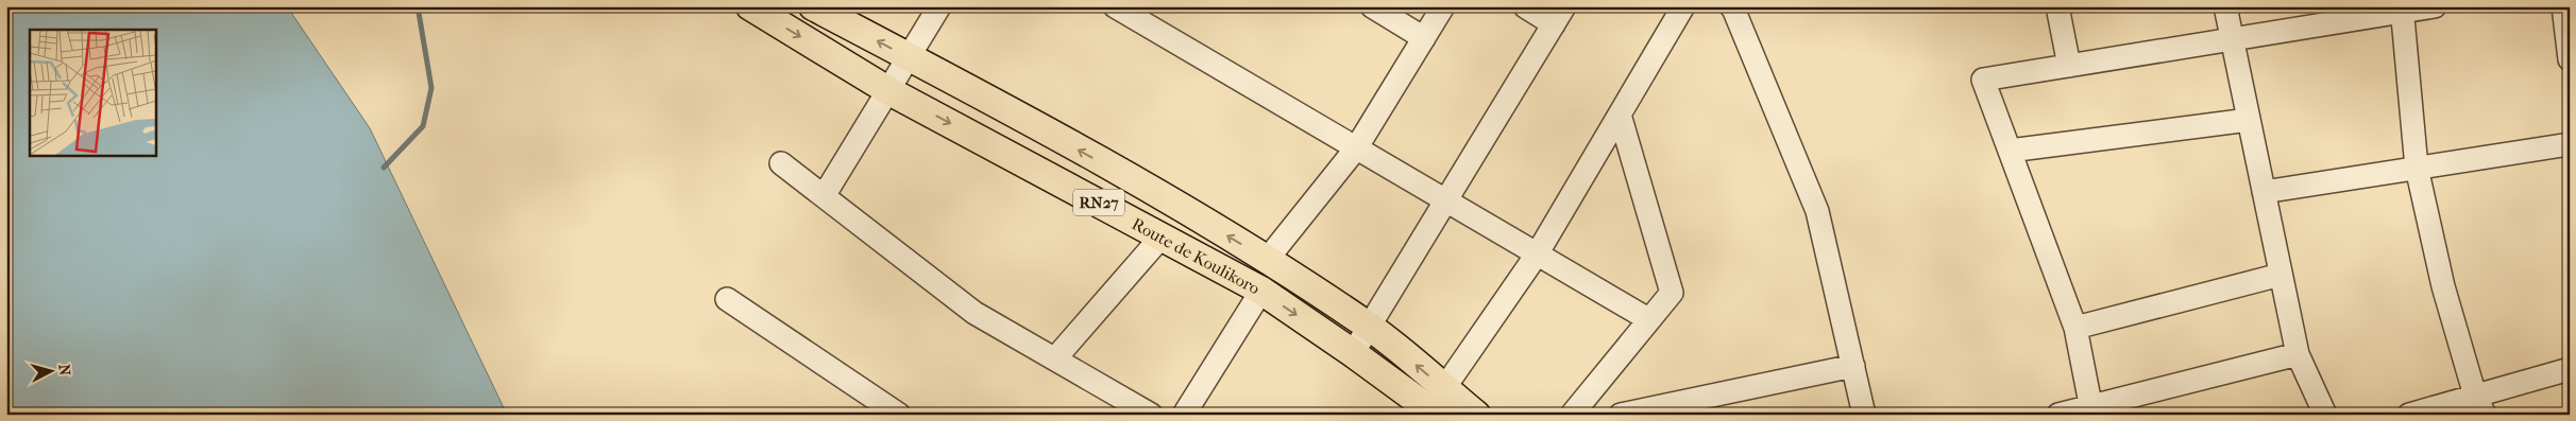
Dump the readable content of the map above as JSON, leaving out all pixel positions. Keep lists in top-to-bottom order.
{
  "streets": {
    "main road": ["RN27", "Route de Koulikoro"]
  },
  "north": "right"
}
